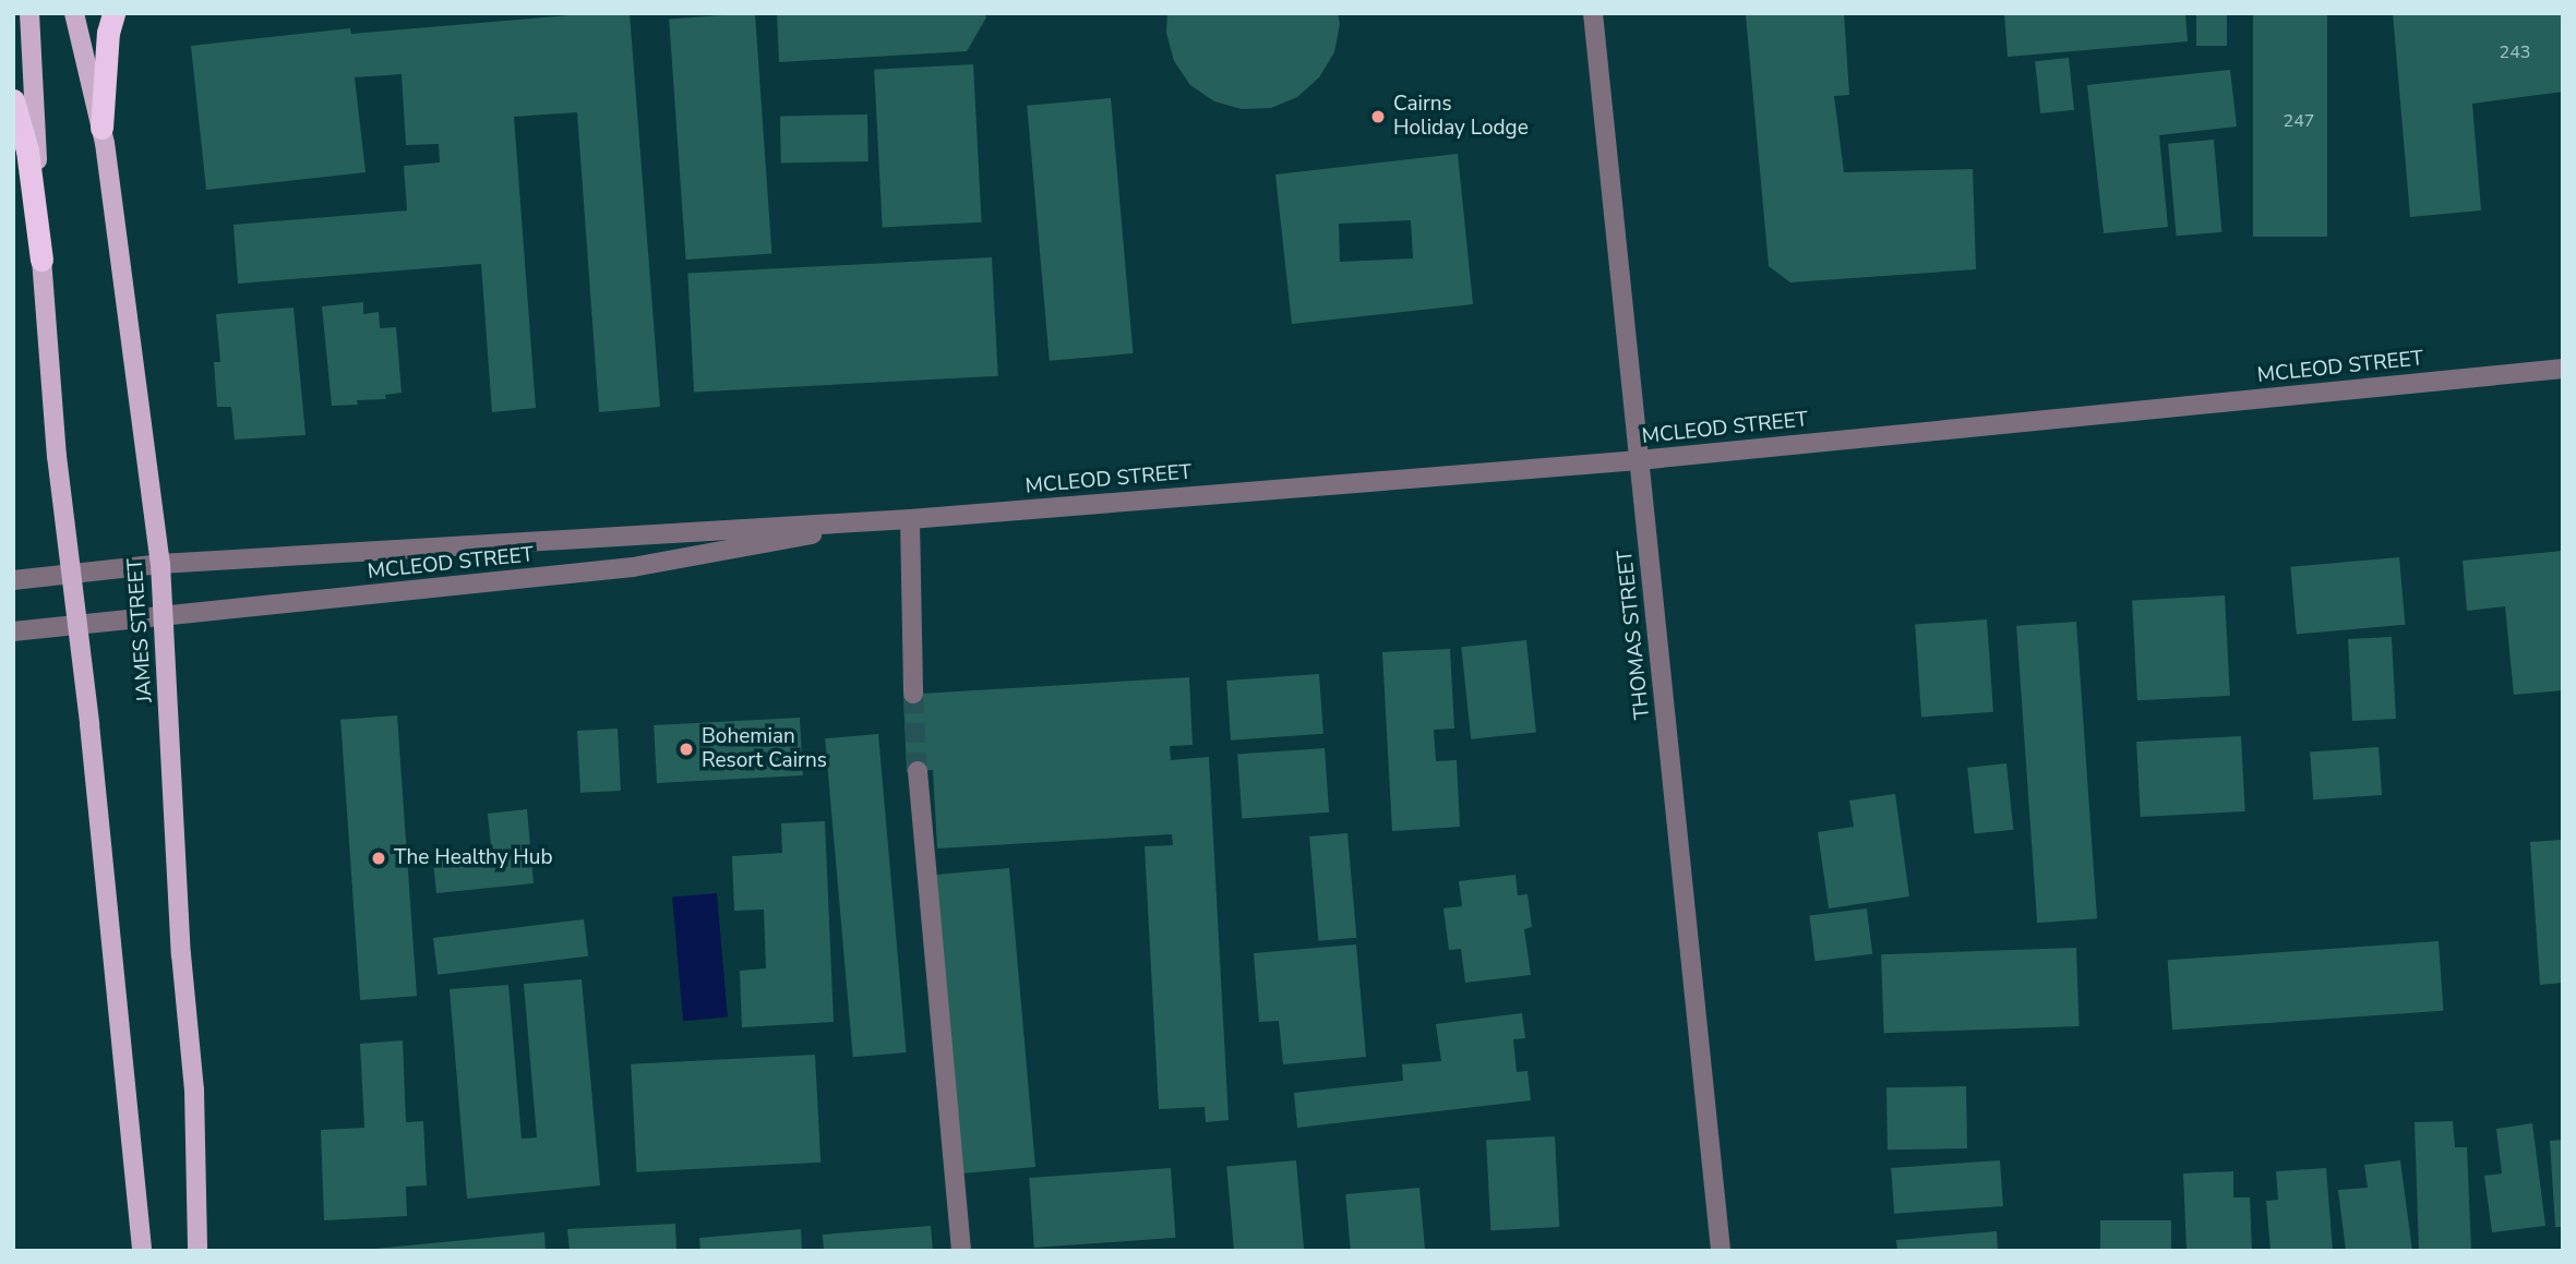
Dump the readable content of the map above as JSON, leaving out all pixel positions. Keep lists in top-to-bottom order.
{
  "streets": {
    "main road": ["JAMES STREET"],
    "street": ["MCLEOD STREET", "THOMAS STREET"]
  },
  "crossings": [
    ["MCLEOD STREET", "JAMES STREET"],
    ["MCLEOD STREET", "THOMAS STREET"]
  ],
  "places": ["Cairns Holiday Lodge", "Bohemian Resort Cairns", "The Healthy Hub"],
  "house_numbers": ["243", "247"]
}
